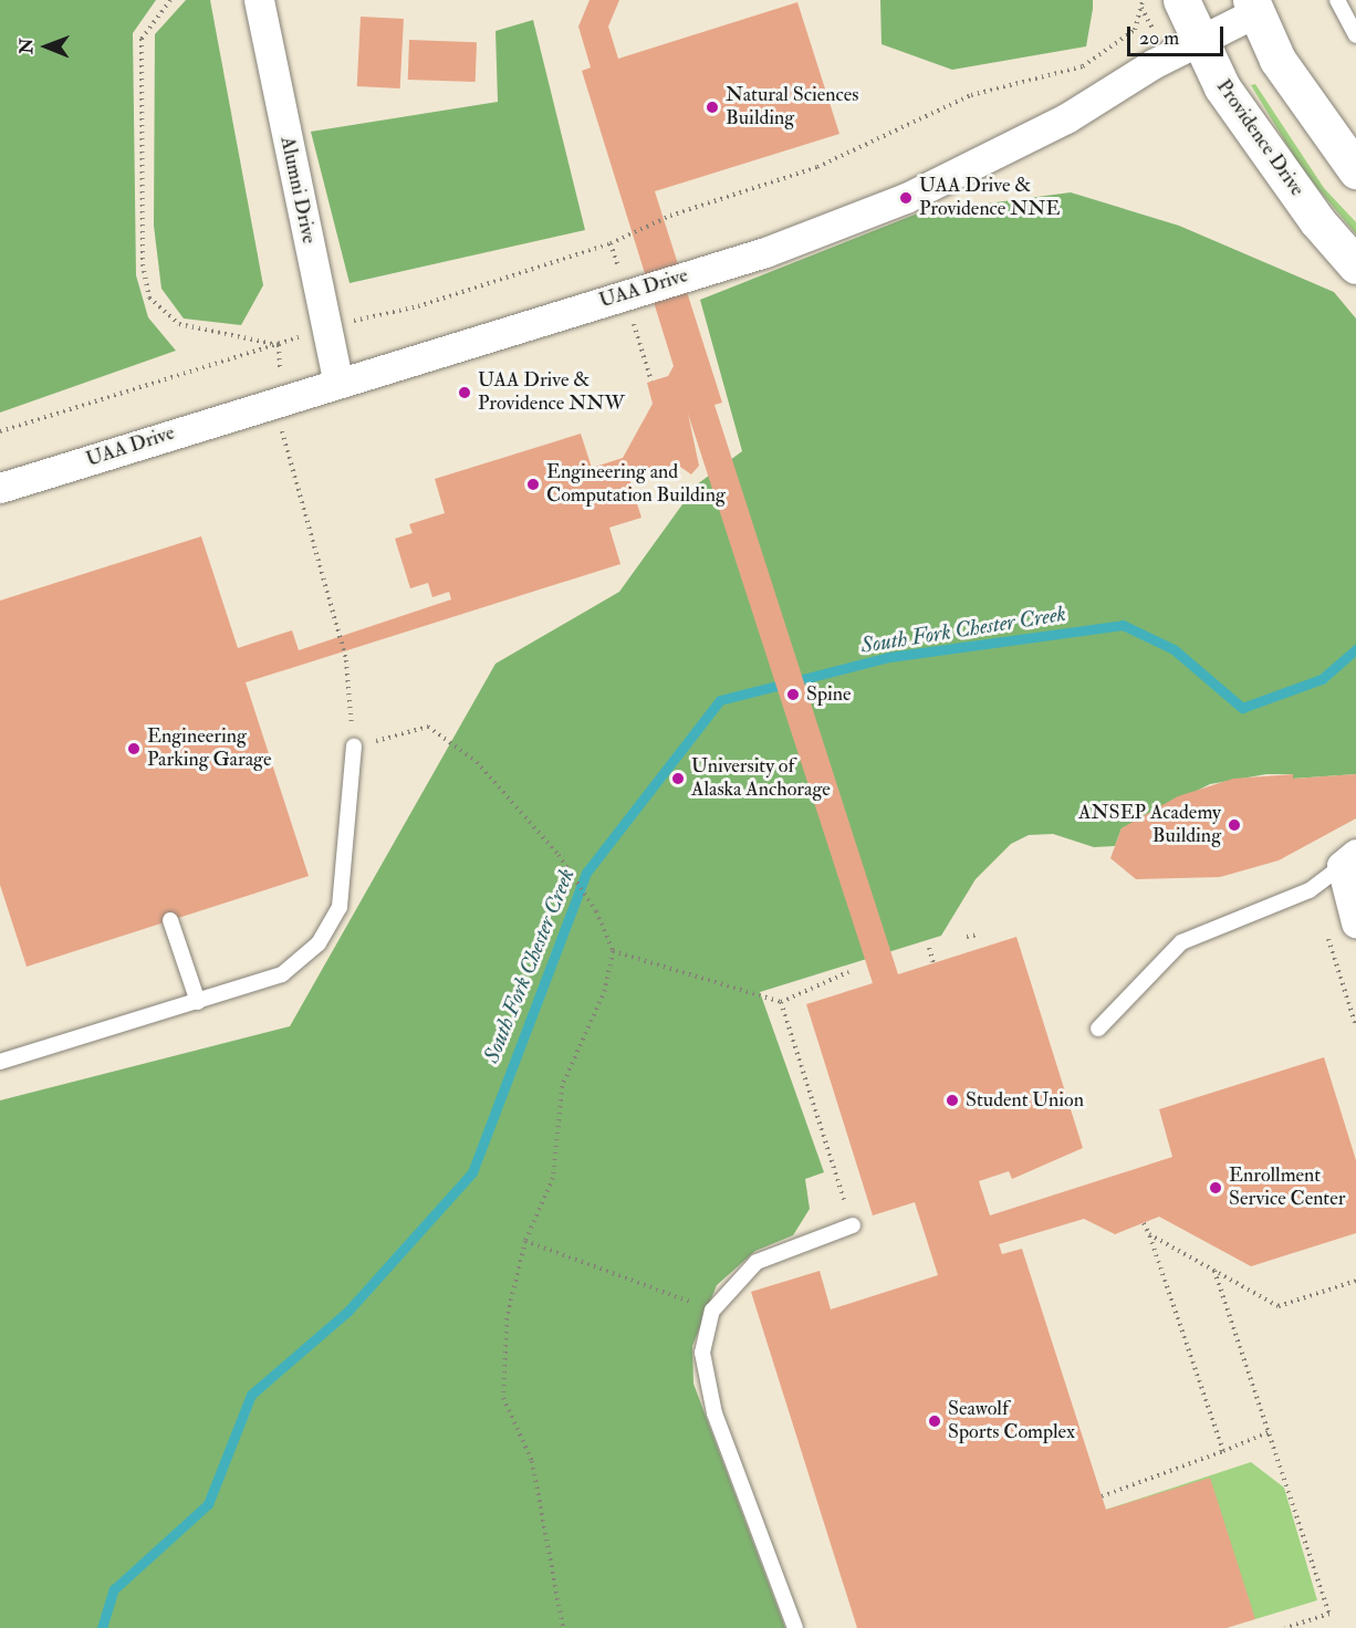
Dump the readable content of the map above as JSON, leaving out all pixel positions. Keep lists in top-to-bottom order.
{
  "streets": {
    "main road": ["Providence Drive"],
    "street": ["Alumni Drive", "UAA Drive"]
  },
  "crossings": [
    ["Providence Drive", "UAA Drive"],
    ["Alumni Drive", "UAA Drive"]
  ],
  "water": ["South Fork Chester Creek"],
  "places": [
    "Natural Sciences Building",
    "UAA Drive & Providence NNE",
    "UAA Drive & Providence NNW",
    "Engineering and Computation Building",
    "Spine",
    "Engineering Parking Garage",
    "University of Alaska Anchorage",
    "ANSEP Academy Building",
    "Student Union",
    "Enrollment Service Center",
    "Seawolf Sports Complex"
  ],
  "scale_bar": "20 m",
  "north": "left"
}
